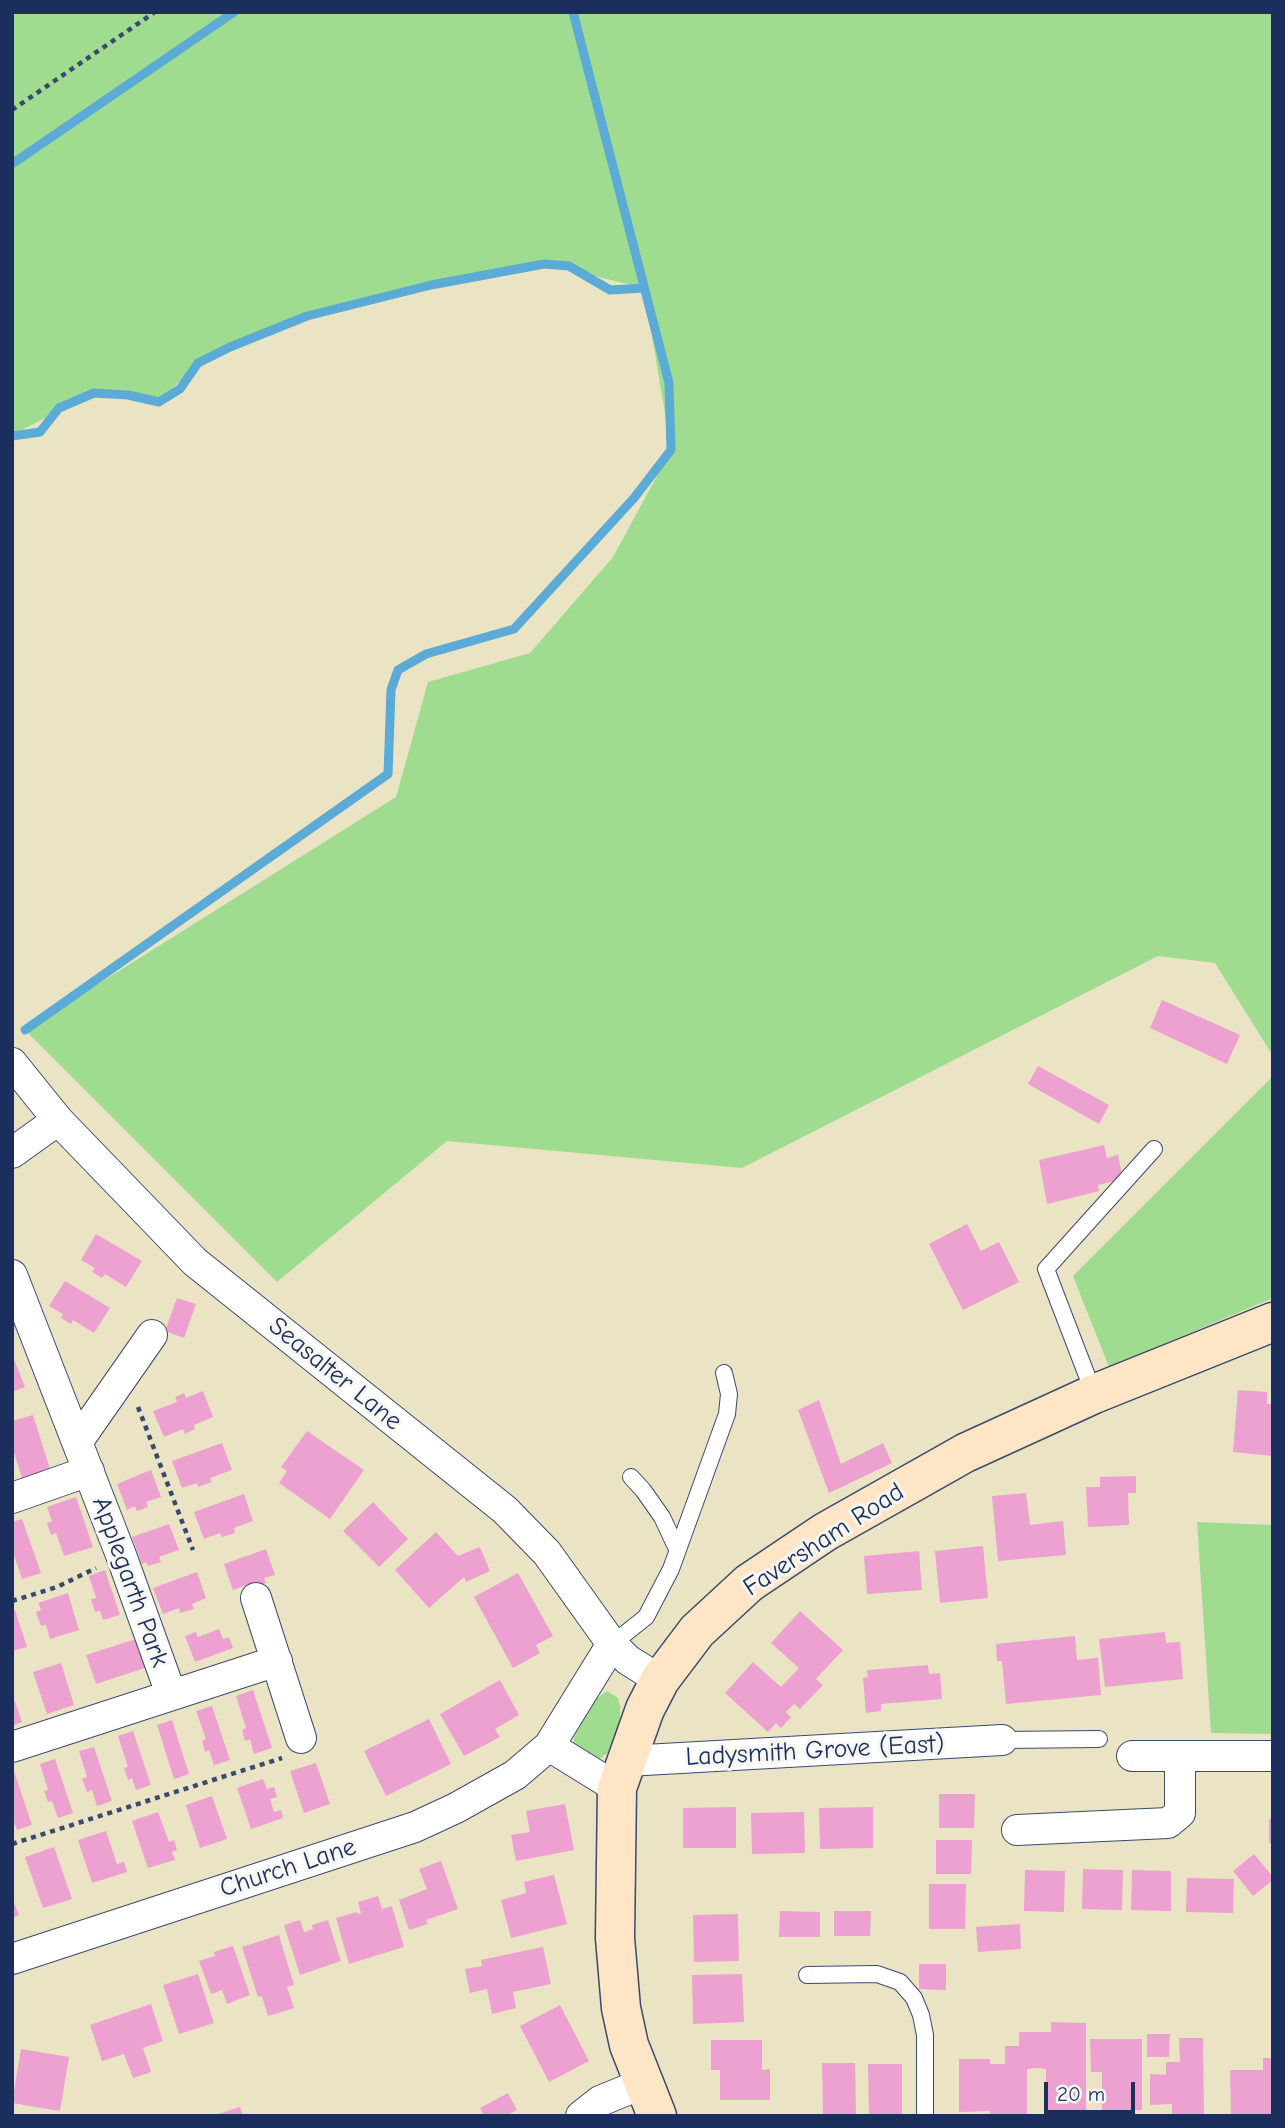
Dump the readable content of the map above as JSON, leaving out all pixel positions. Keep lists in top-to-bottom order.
{
  "streets": {
    "street": [
      "Seasalter Lane",
      "Faversham Road",
      "Applegarth Park",
      "Ladysmith Grove (East)",
      "Church Lane"
    ]
  },
  "crossings": [
    ["Seasalter Lane", "Faversham Road"],
    ["Seasalter Lane", "Church Lane"],
    ["Faversham Road", "Ladysmith Grove (East)"]
  ],
  "scale_bar": "20 m"
}
